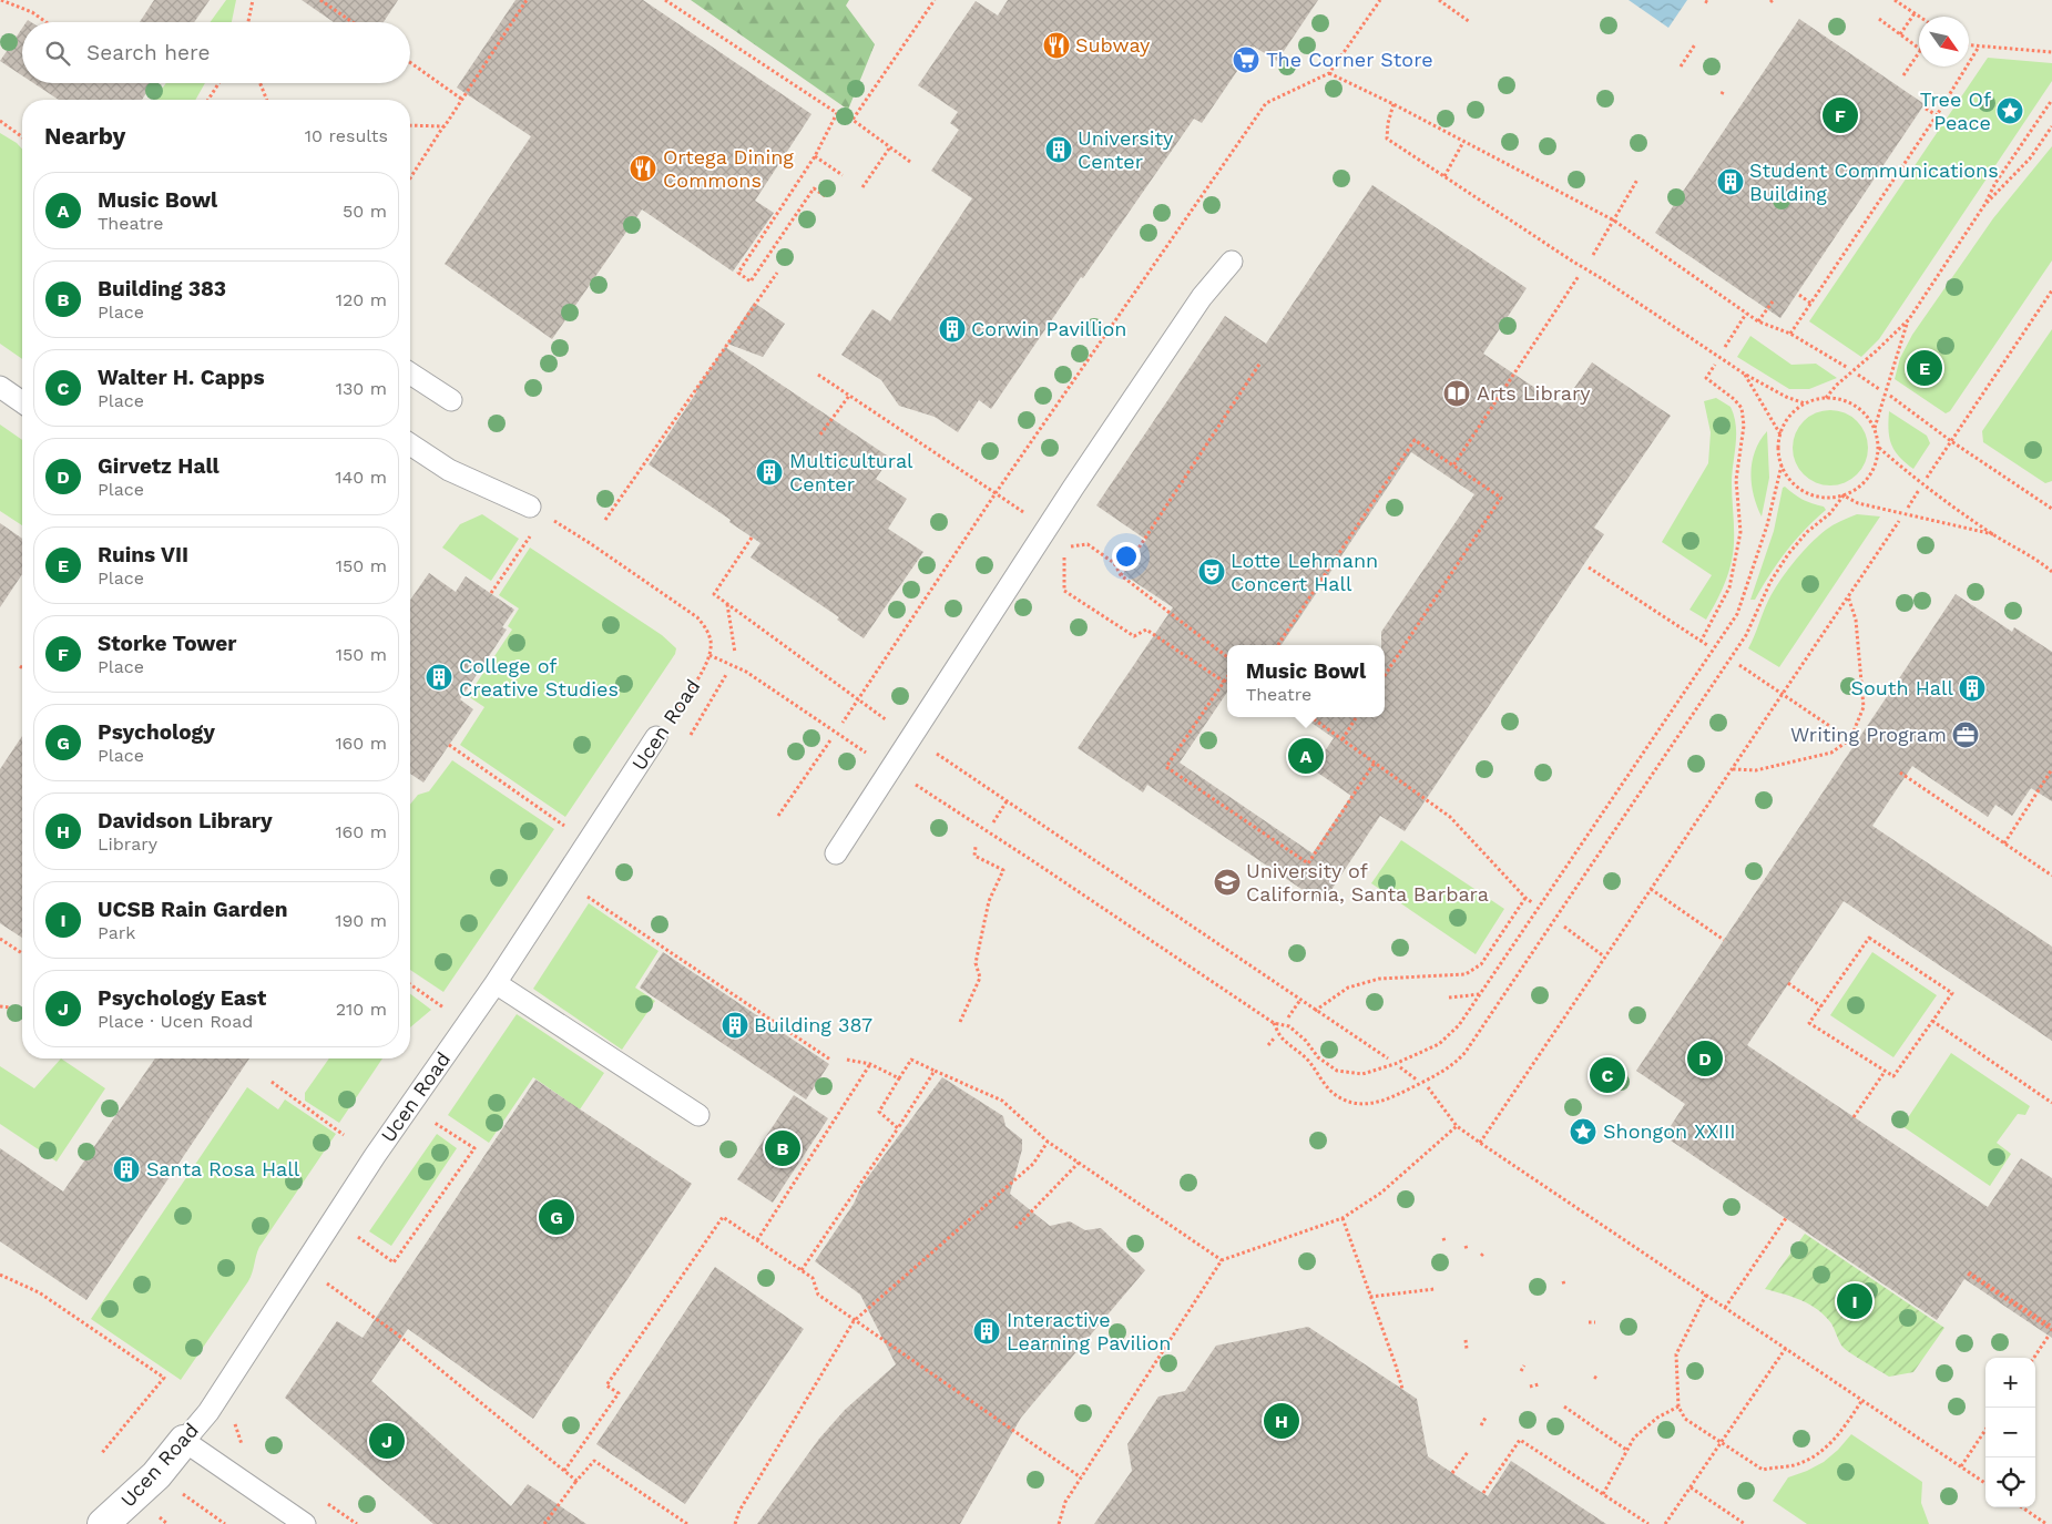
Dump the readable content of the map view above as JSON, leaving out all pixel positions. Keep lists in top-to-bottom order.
{
  "streets": {
    "street": ["Ucen Road"]
  },
  "places": {
    "restaurant": ["Subway", "Ortega Dining Commons"],
    "supermarket": ["The Corner Store"],
    "place": ["Tree Of Peace", "Shongon XXIII"],
    "building": [
      "University Center",
      "Student Communications Building",
      "Corwin Pavillion",
      "Multicultural Center",
      "College of Creative Studies",
      "South Hall",
      "Building 387",
      "Santa Rosa Hall",
      "Interactive Learning Pavilion"
    ],
    "library": ["Arts Library"],
    "theatre": ["Lotte Lehmann Concert Hall"],
    "office": ["Writing Program"],
    "school or university": ["University of California, Santa Barbara"]
  },
  "north": "bottom right",
  "page": {
    "search": "Search here",
    "pins": [
      "F",
      "E",
      "A",
      "D",
      "C",
      "B",
      "G",
      "I",
      "H",
      "J"
    ],
    "heading": ["Nearby", "10 results"],
    "list": [
      {
        "mark": "A",
        "name": "Music Bowl",
        "note": "Theatre",
        "value": "50 m"
      },
      {
        "mark": "B",
        "name": "Building 383",
        "note": "Place",
        "value": "120 m"
      },
      {
        "mark": "C",
        "name": "Walter H. Capps",
        "note": "Place",
        "value": "130 m"
      },
      {
        "mark": "D",
        "name": "Girvetz Hall",
        "note": "Place",
        "value": "140 m"
      },
      {
        "mark": "E",
        "name": "Ruins VII",
        "note": "Place",
        "value": "150 m"
      },
      {
        "mark": "F",
        "name": "Storke Tower",
        "note": "Place",
        "value": "150 m"
      },
      {
        "mark": "G",
        "name": "Psychology",
        "note": "Place",
        "value": "160 m"
      },
      {
        "mark": "H",
        "name": "Davidson Library",
        "note": "Library",
        "value": "160 m"
      },
      {
        "mark": "I",
        "name": "UCSB Rain Garden",
        "note": "Park",
        "value": "190 m"
      },
      {
        "mark": "J",
        "name": "Psychology East",
        "note": "Place · Ucen Road",
        "value": "210 m"
      }
    ],
    "popup": ["Music Bowl", "Theatre"],
    "map_buttons": ["+", "−"]
  }
}
